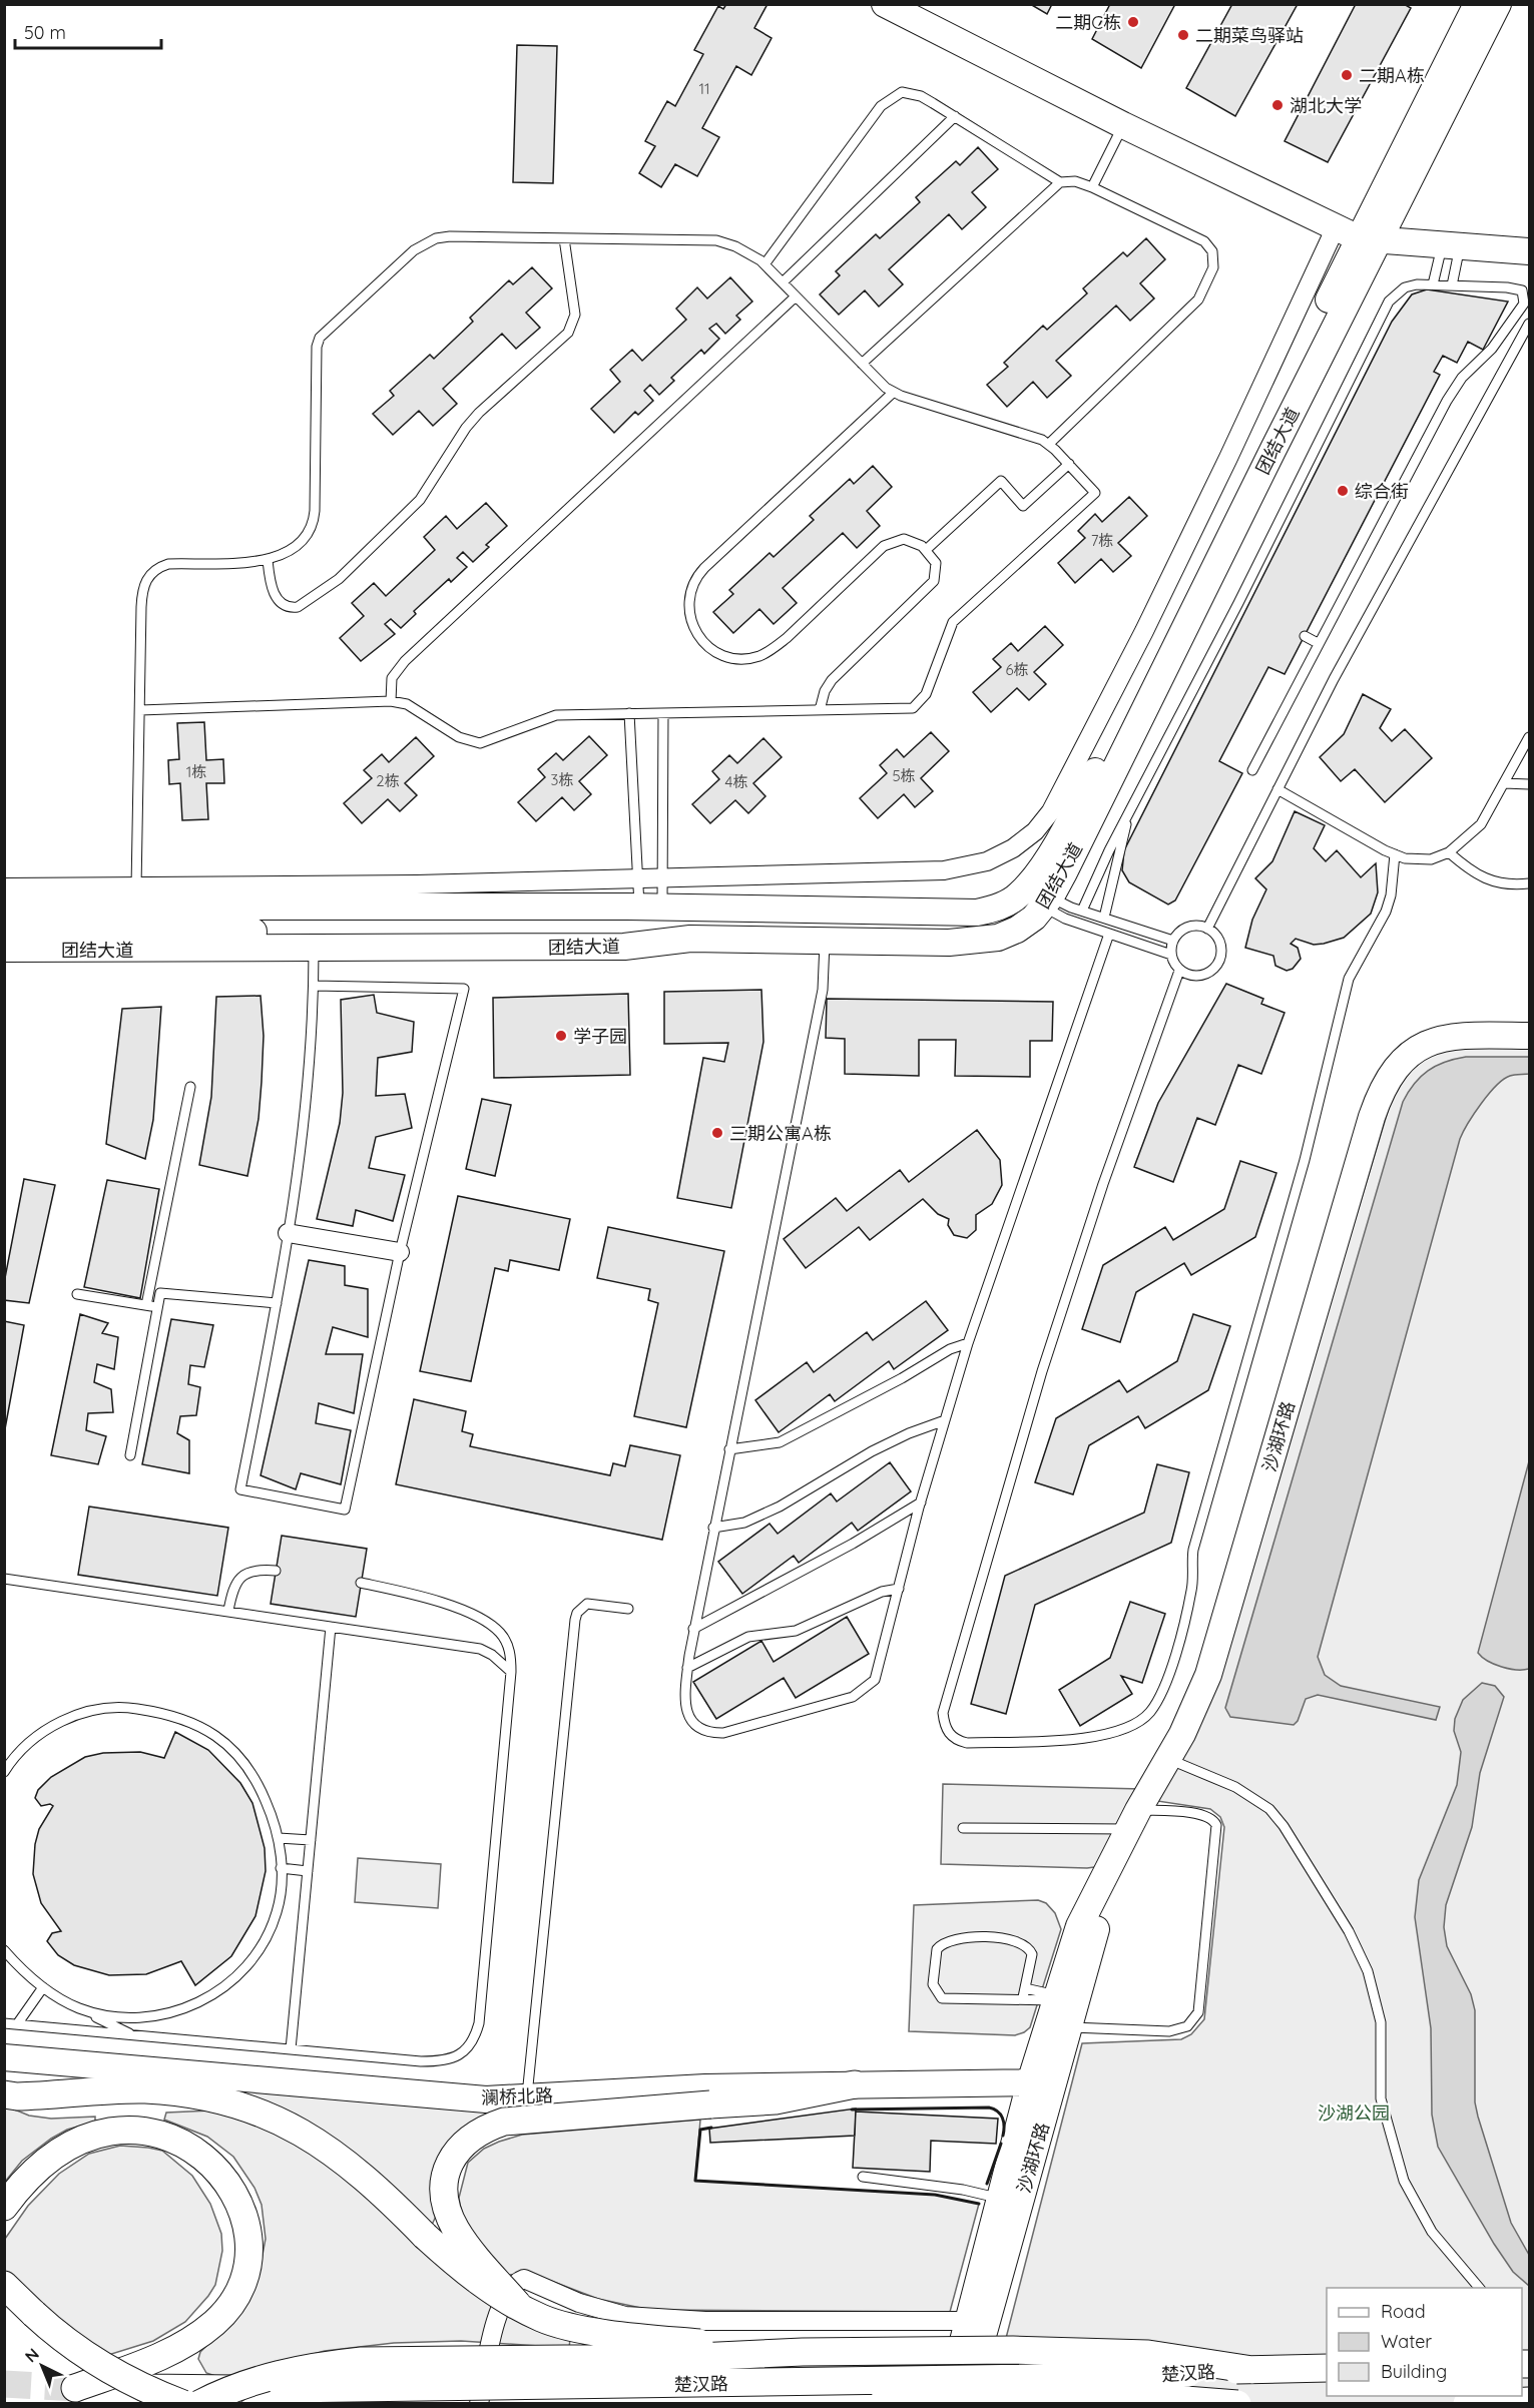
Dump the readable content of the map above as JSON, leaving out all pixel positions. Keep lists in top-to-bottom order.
{
  "streets": {
    "main road": [
      "团结大道",
      "沙湖环路",
      "澜桥北路",
      "楚汉路"
    ]
  },
  "crossings": [
    ["沙湖环路", "澜桥北路"]
  ],
  "parks": ["沙湖公园"],
  "places": [
    "二期C栋",
    "二期菜鸟驿站",
    "二期A栋",
    "湖北大学",
    "综合街",
    "学子园",
    "三期公寓A栋"
  ],
  "house_numbers": [
    "11",
    "7栋",
    "6栋",
    "1栋",
    "5栋",
    "3栋",
    "2栋",
    "4栋"
  ],
  "legend": ["Road", "Water", "Building"],
  "scale_bar": "50 m",
  "north": "top left"
}
